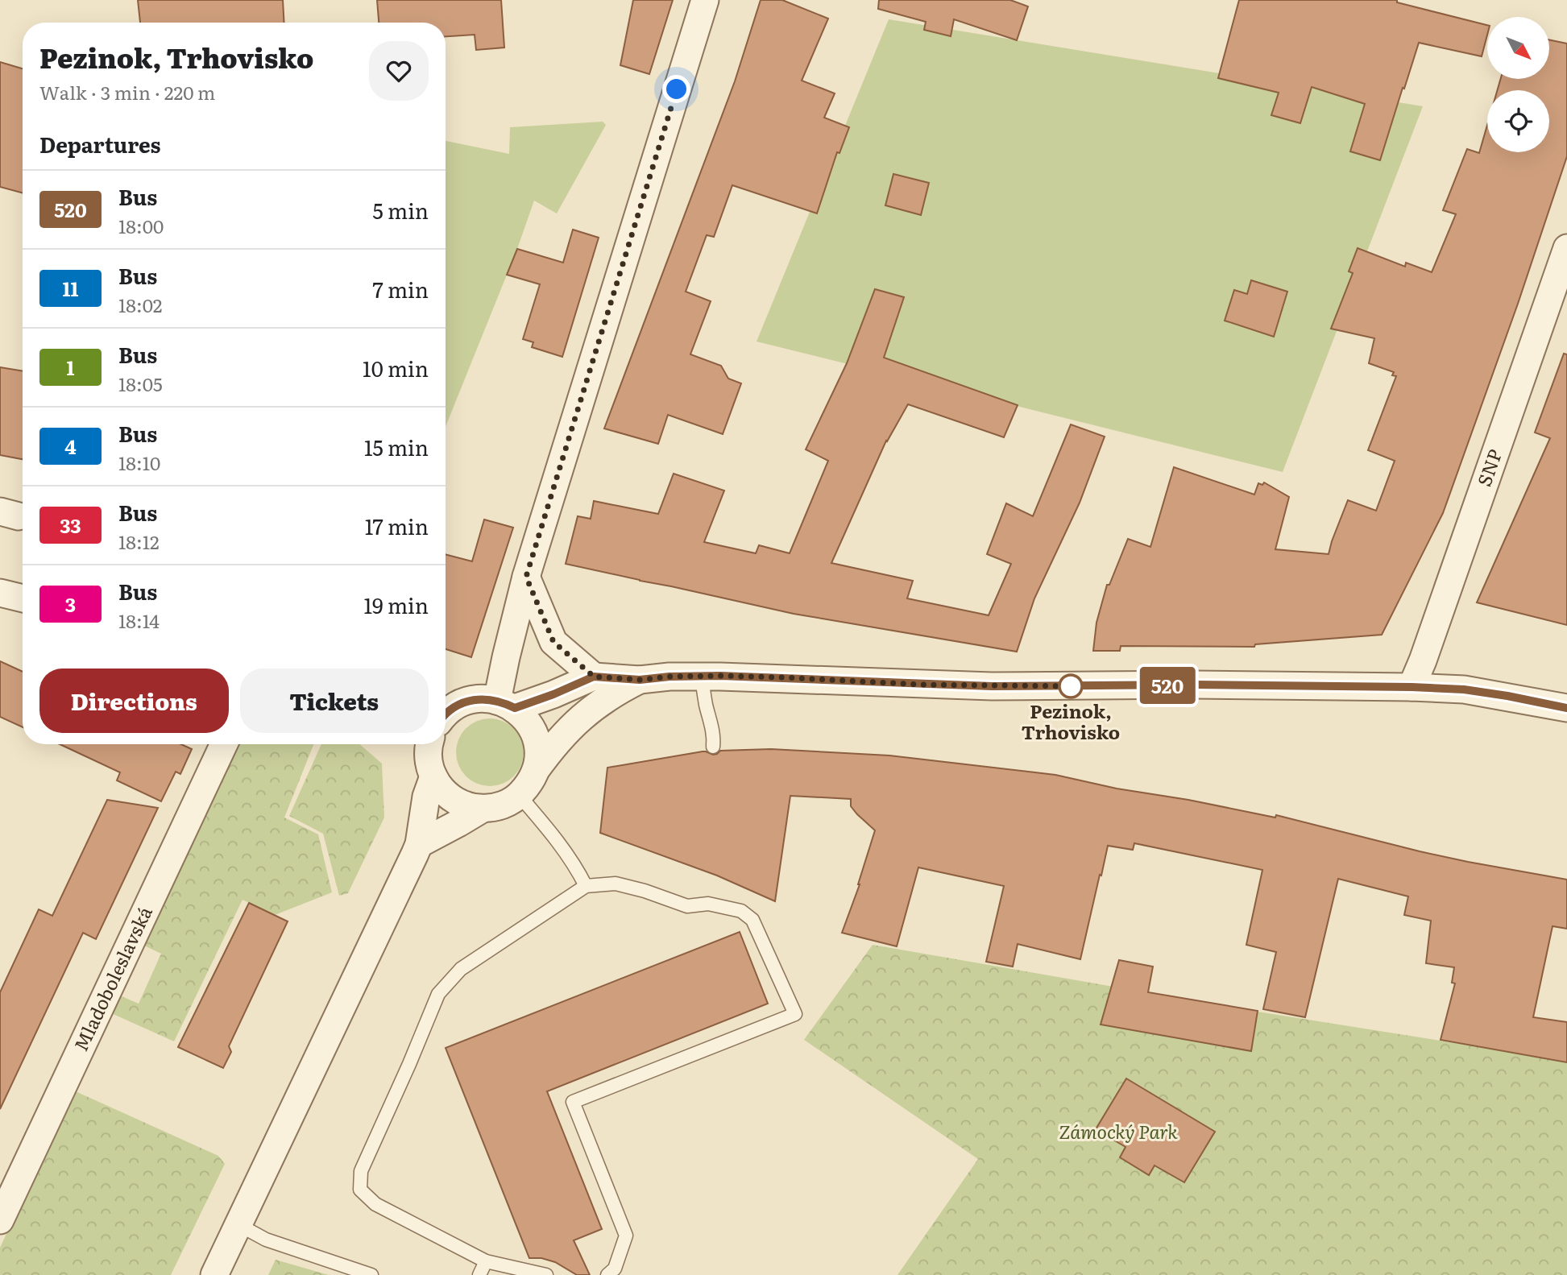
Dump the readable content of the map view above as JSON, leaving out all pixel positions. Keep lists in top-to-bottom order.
{
  "streets": {
    "street": ["SNP", "Mladoboleslavská"]
  },
  "parks": ["Zámocký Park"],
  "places": ["Pezinok, Trhovisko"],
  "lines": ["bus line 520"],
  "north": "bottom right",
  "page": {
    "on_map": "520",
    "heading": [
      ["Pezinok, Trhovisko", "Walk · 3 min · 220 m"],
      "Departures"
    ],
    "list": [
      {
        "mark": "520",
        "name": "Bus",
        "note": "18:00",
        "value": "5 min"
      },
      {
        "mark": "11",
        "name": "Bus",
        "note": "18:02",
        "value": "7 min"
      },
      {
        "mark": "1",
        "name": "Bus",
        "note": "18:05",
        "value": "10 min"
      },
      {
        "mark": "4",
        "name": "Bus",
        "note": "18:10",
        "value": "15 min"
      },
      {
        "mark": "33",
        "name": "Bus",
        "note": "18:12",
        "value": "17 min"
      },
      {
        "mark": "3",
        "name": "Bus",
        "note": "18:14",
        "value": "19 min"
      }
    ],
    "buttons": ["Directions", "Tickets"]
  }
}
